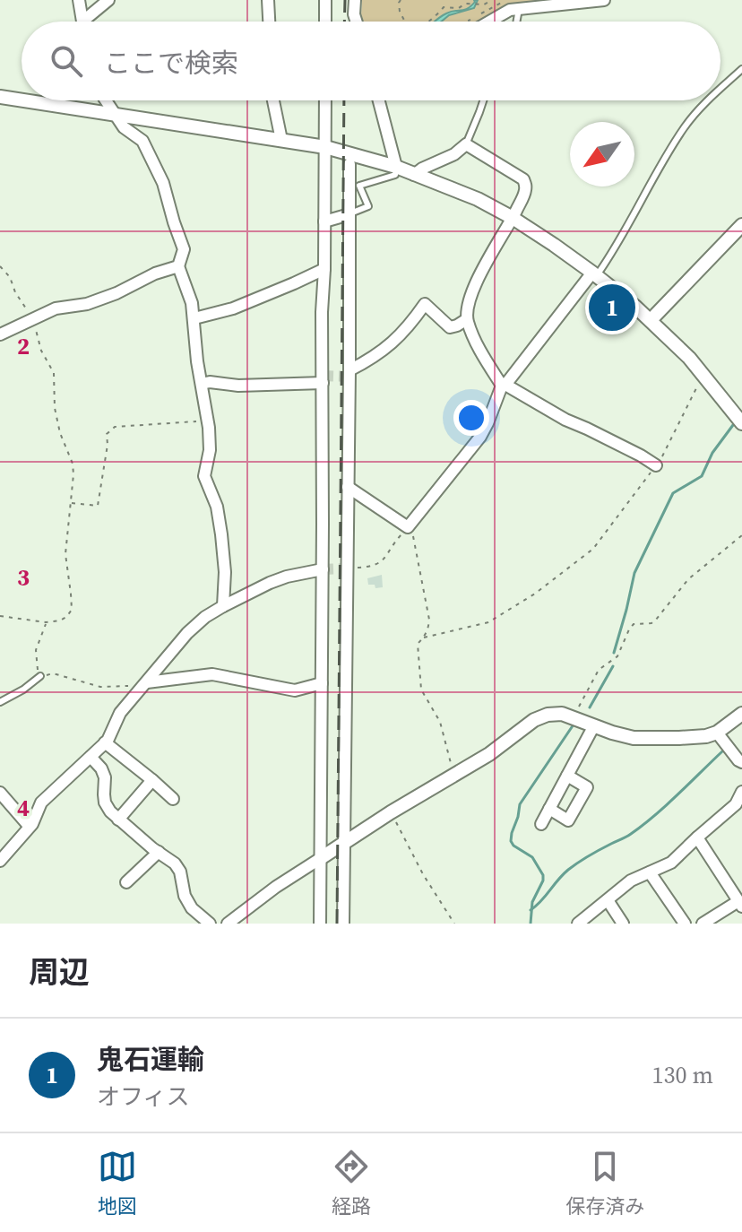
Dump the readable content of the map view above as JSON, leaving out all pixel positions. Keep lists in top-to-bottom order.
{
  "north": "bottom left",
  "page": {
    "search": "ここで検索",
    "pins": "1",
    "heading": "周辺",
    "list": [
      {
        "mark": "1",
        "name": "鬼石運輸",
        "note": "オフィス",
        "value": "130 m"
      }
    ],
    "nav": ["地図", "経路", "保存済み"]
  },
  "grid": {
    "rows": ["2", "3", "4"]
  }
}
